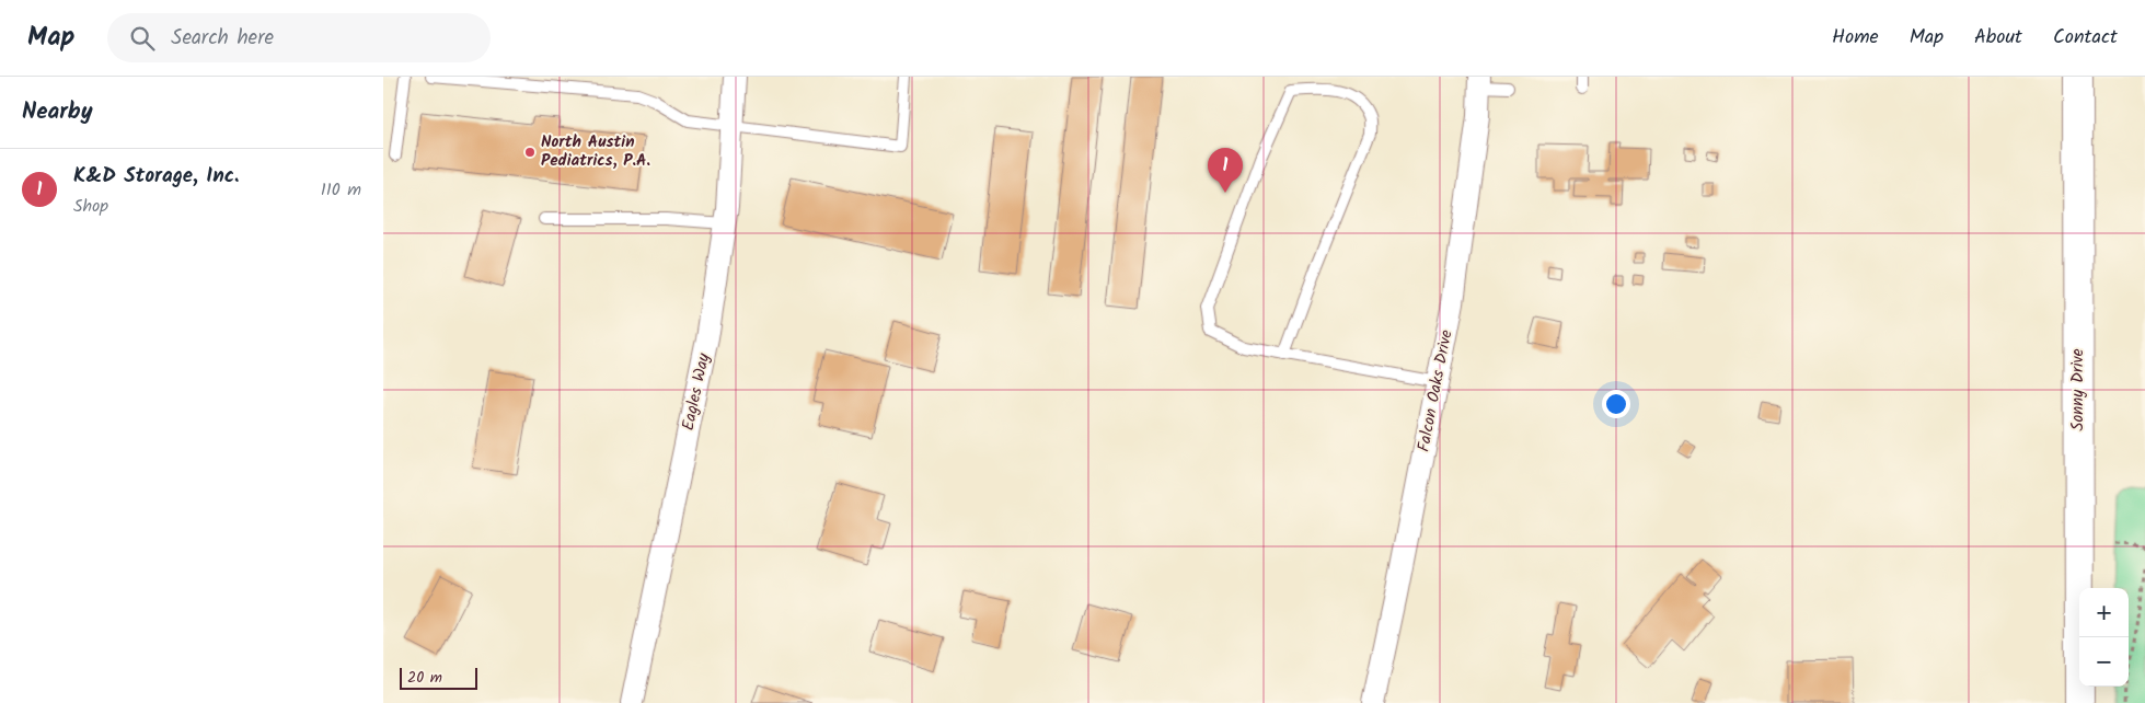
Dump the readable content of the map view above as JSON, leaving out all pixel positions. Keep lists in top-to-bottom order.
{
  "streets": {
    "street": ["Sonny Drive", "Falcon Oaks Drive", "Eagles Way"]
  },
  "places": ["North Austin Pediatrics, P.A."],
  "scale_bar": "20 m",
  "page": {
    "header": "Map",
    "search": "Search here",
    "nav": [
      "Home",
      "Map",
      "About",
      "Contact"
    ],
    "heading": "Nearby",
    "list": [
      {
        "mark": "1",
        "name": "K&D Storage, Inc.",
        "note": "Shop",
        "value": "110 m"
      }
    ],
    "pins": "1",
    "map_buttons": ["+", "−"],
    "scale": "20 m"
  }
}
